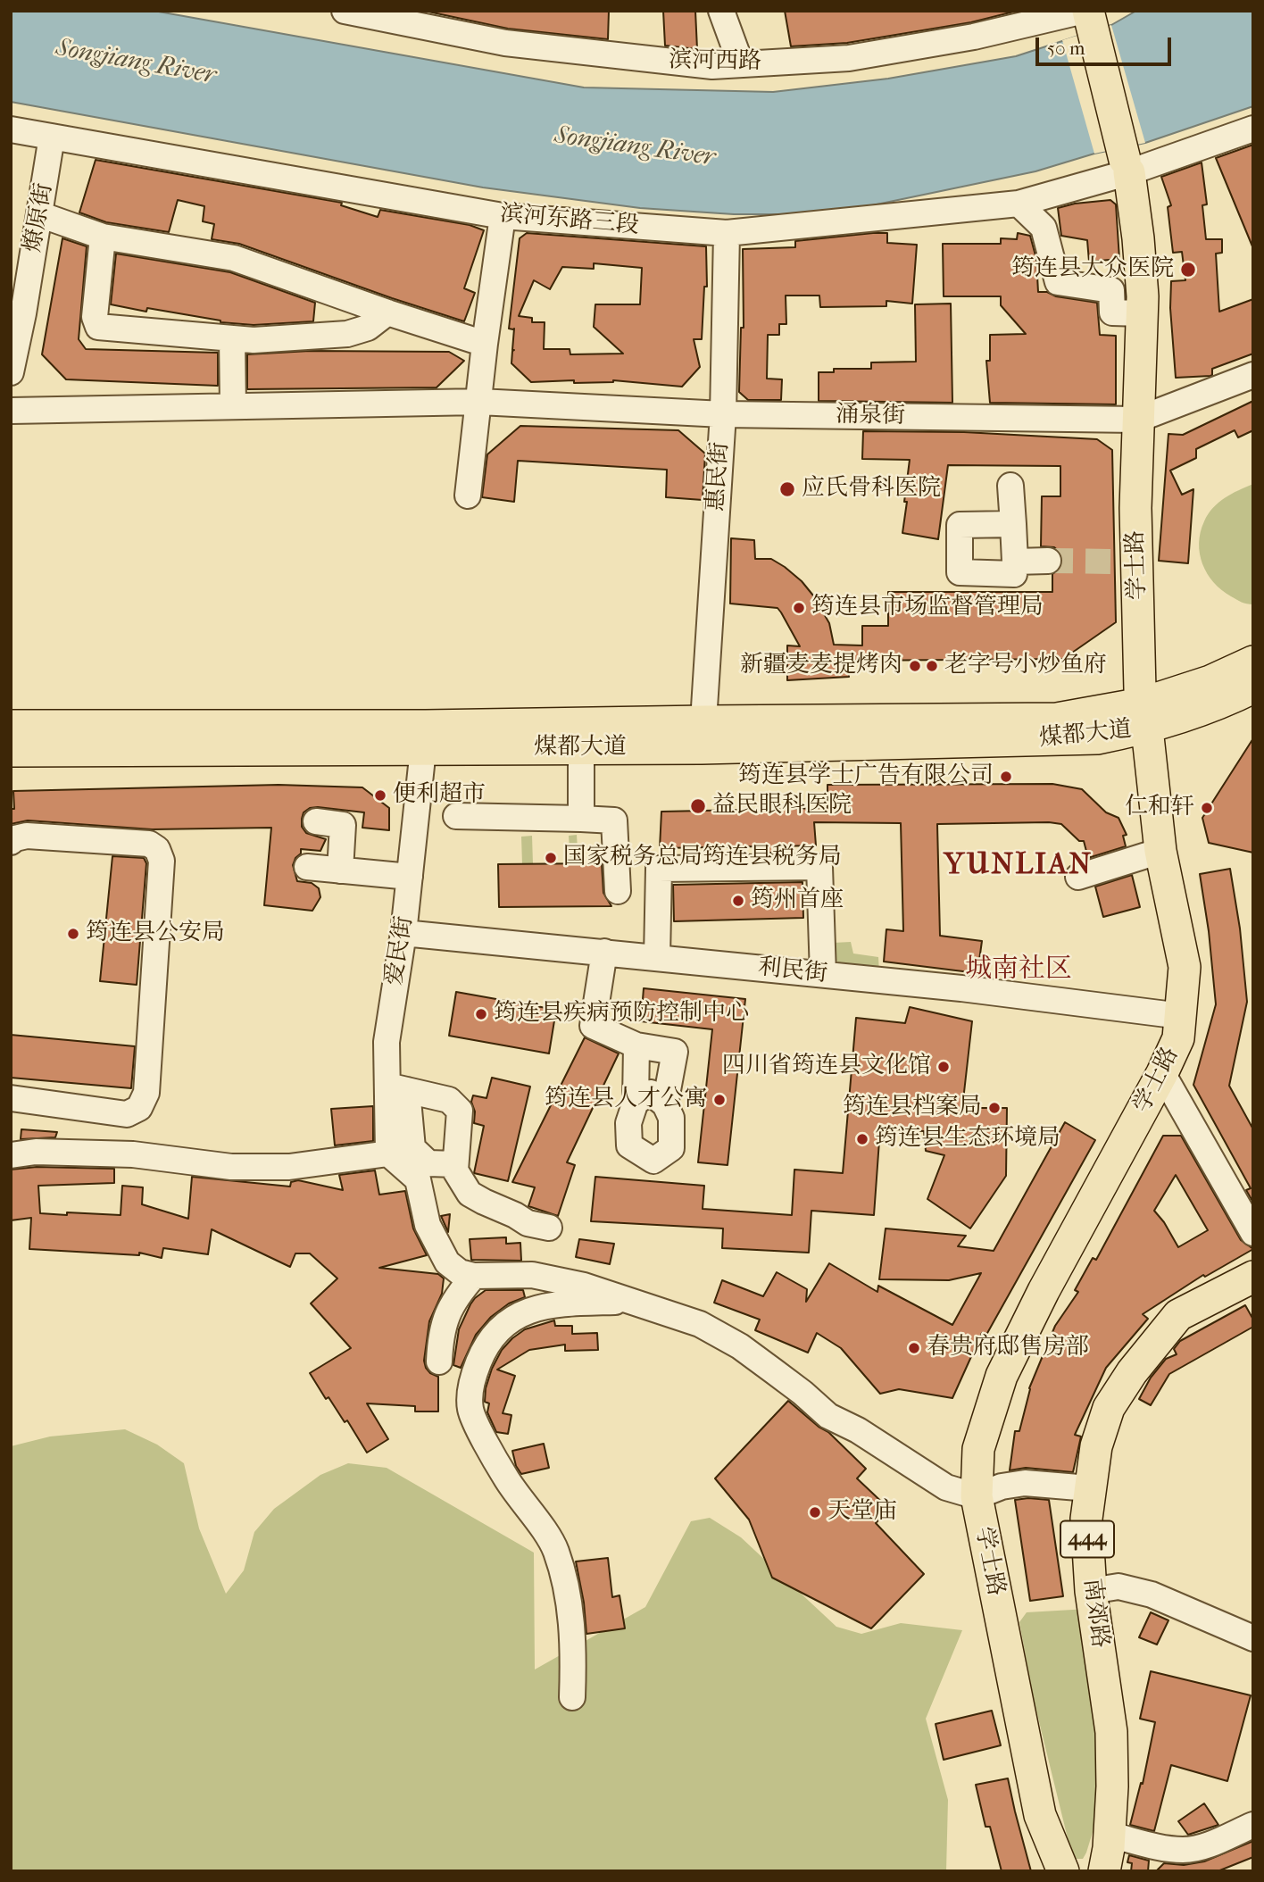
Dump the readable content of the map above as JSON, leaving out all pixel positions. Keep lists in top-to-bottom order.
{
  "streets": {
    "main road": [
      "学士路",
      "煤都大道",
      "444",
      "南郊路"
    ],
    "street": [
      "滨河西路",
      "燎原街",
      "滨河东路三段",
      "涌泉街",
      "惠民街",
      "爱民街",
      "利民街"
    ]
  },
  "crossings": [
    ["滨河西路", "学士路"],
    ["燎原街", "滨河东路三段"],
    ["滨河东路三段", "惠民街"],
    ["滨河东路三段", "学士路"],
    ["涌泉街", "惠民街"],
    ["涌泉街", "学士路"],
    ["惠民街", "煤都大道"],
    ["学士路", "煤都大道"],
    ["学士路", "利民街"],
    ["煤都大道", "爱民街"],
    ["爱民街", "利民街"]
  ],
  "districts": ["YUNLIAN", "城南社区"],
  "water": ["Songjiang River"],
  "places": [
    "筠连县大众医院",
    "应氏骨科医院",
    "筠连县市场监督管理局",
    "新疆麦麦提烤肉",
    "老字号小炒鱼府",
    "筠连县学士广告有限公司",
    "便利超市",
    "益民眼科医院",
    "仁和轩",
    "国家税务总局筠连县税务局",
    "筠州首座",
    "筠连县公安局",
    "筠连县疾病预防控制中心",
    "四川省筠连县文化馆",
    "筠连县人才公寓",
    "筠连县档案局",
    "筠连县生态环境局",
    "春贵府邸售房部",
    "天堂庙"
  ],
  "scale_bar": "50 m"
}
